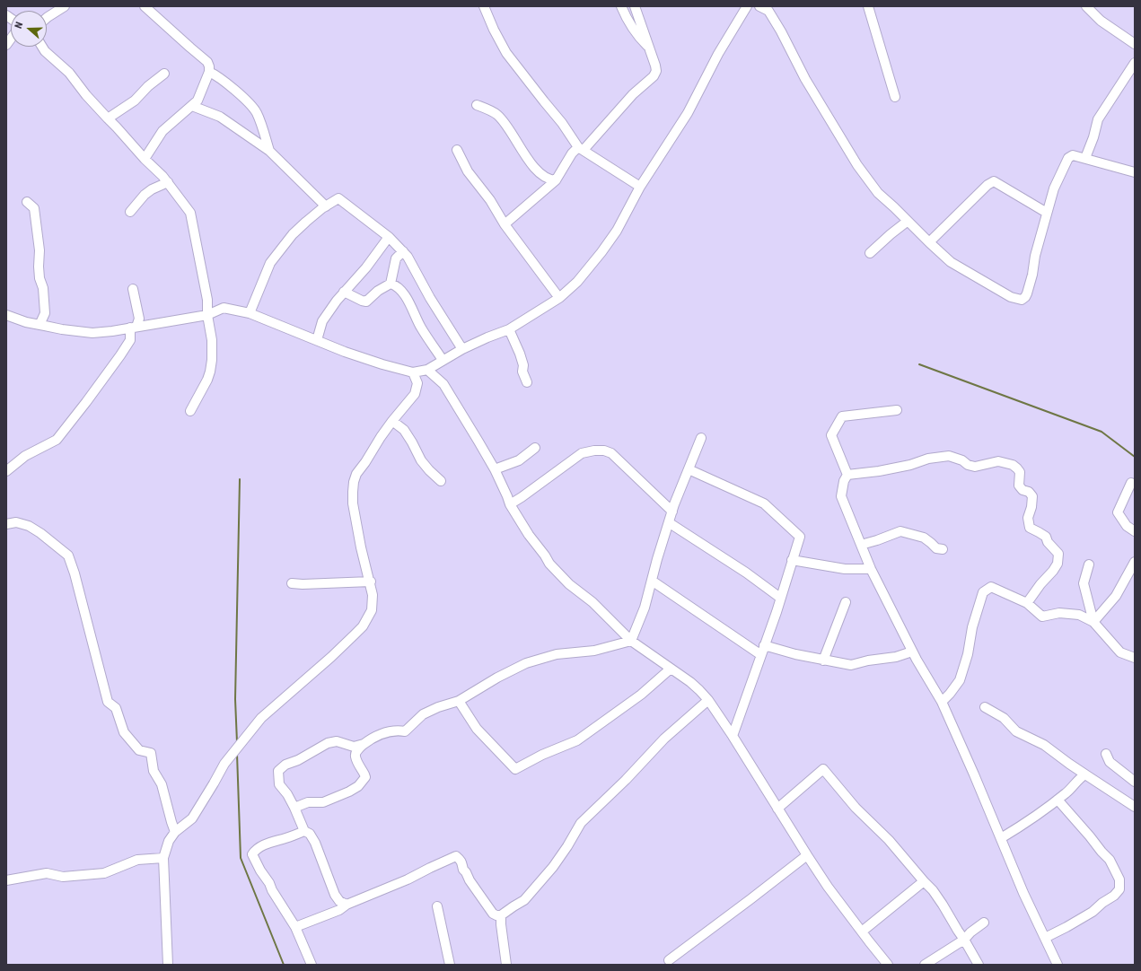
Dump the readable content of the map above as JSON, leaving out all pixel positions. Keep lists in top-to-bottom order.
{
  "north": "left"
}
